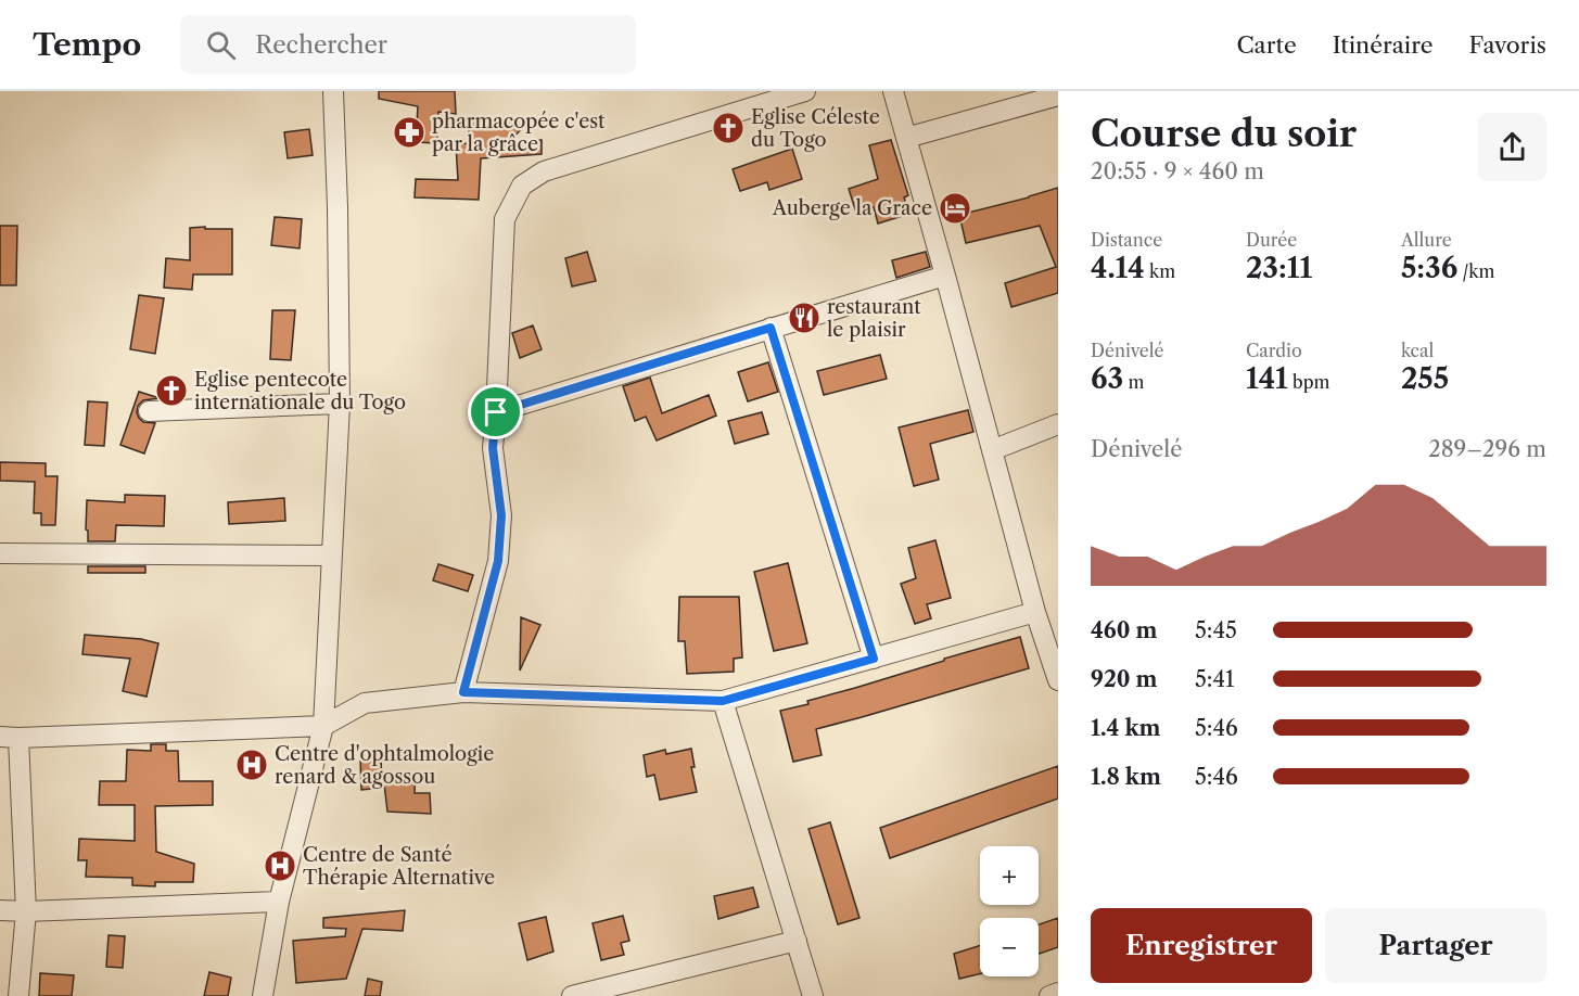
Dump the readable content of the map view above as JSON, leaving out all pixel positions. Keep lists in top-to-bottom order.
{
  "places": {
    "church": ["Eglise Céleste du Togo", "Eglise pentecote internationale du Togo"],
    "pharmacy": ["pharmacopée c'est par la grâce"],
    "hotel": ["Auberge la Grace"],
    "restaurant": ["restaurant le plaisir"],
    "hospital": ["Centre d'ophtalmologie renard & agossou", "Centre de Santé Thérapie Alternative"]
  },
  "page": {
    "header": "Tempo",
    "search": "Rechercher",
    "nav": ["Carte", "Itinéraire", "Favoris"],
    "heading": ["Course du soir", "20:55 · 9 × 460 m"],
    "stats": [
      ["Distance", "4.14 km"],
      ["Durée", "23:11"],
      ["Allure", "5:36 /km"],
      ["Dénivelé", "63 m"],
      ["Cardio", "141 bpm"],
      ["kcal", "255"]
    ],
    "chart": ["Dénivelé", "289–296 m"],
    "list": [
      {
        "name": "460 m",
        "note": "5:45"
      },
      {
        "name": "920 m",
        "note": "5:41"
      },
      {
        "name": "1.4 km",
        "note": "5:46"
      },
      {
        "name": "1.8 km",
        "note": "5:46"
      }
    ],
    "map_buttons": ["+", "−"],
    "buttons": ["Enregistrer", "Partager"]
  }
}
